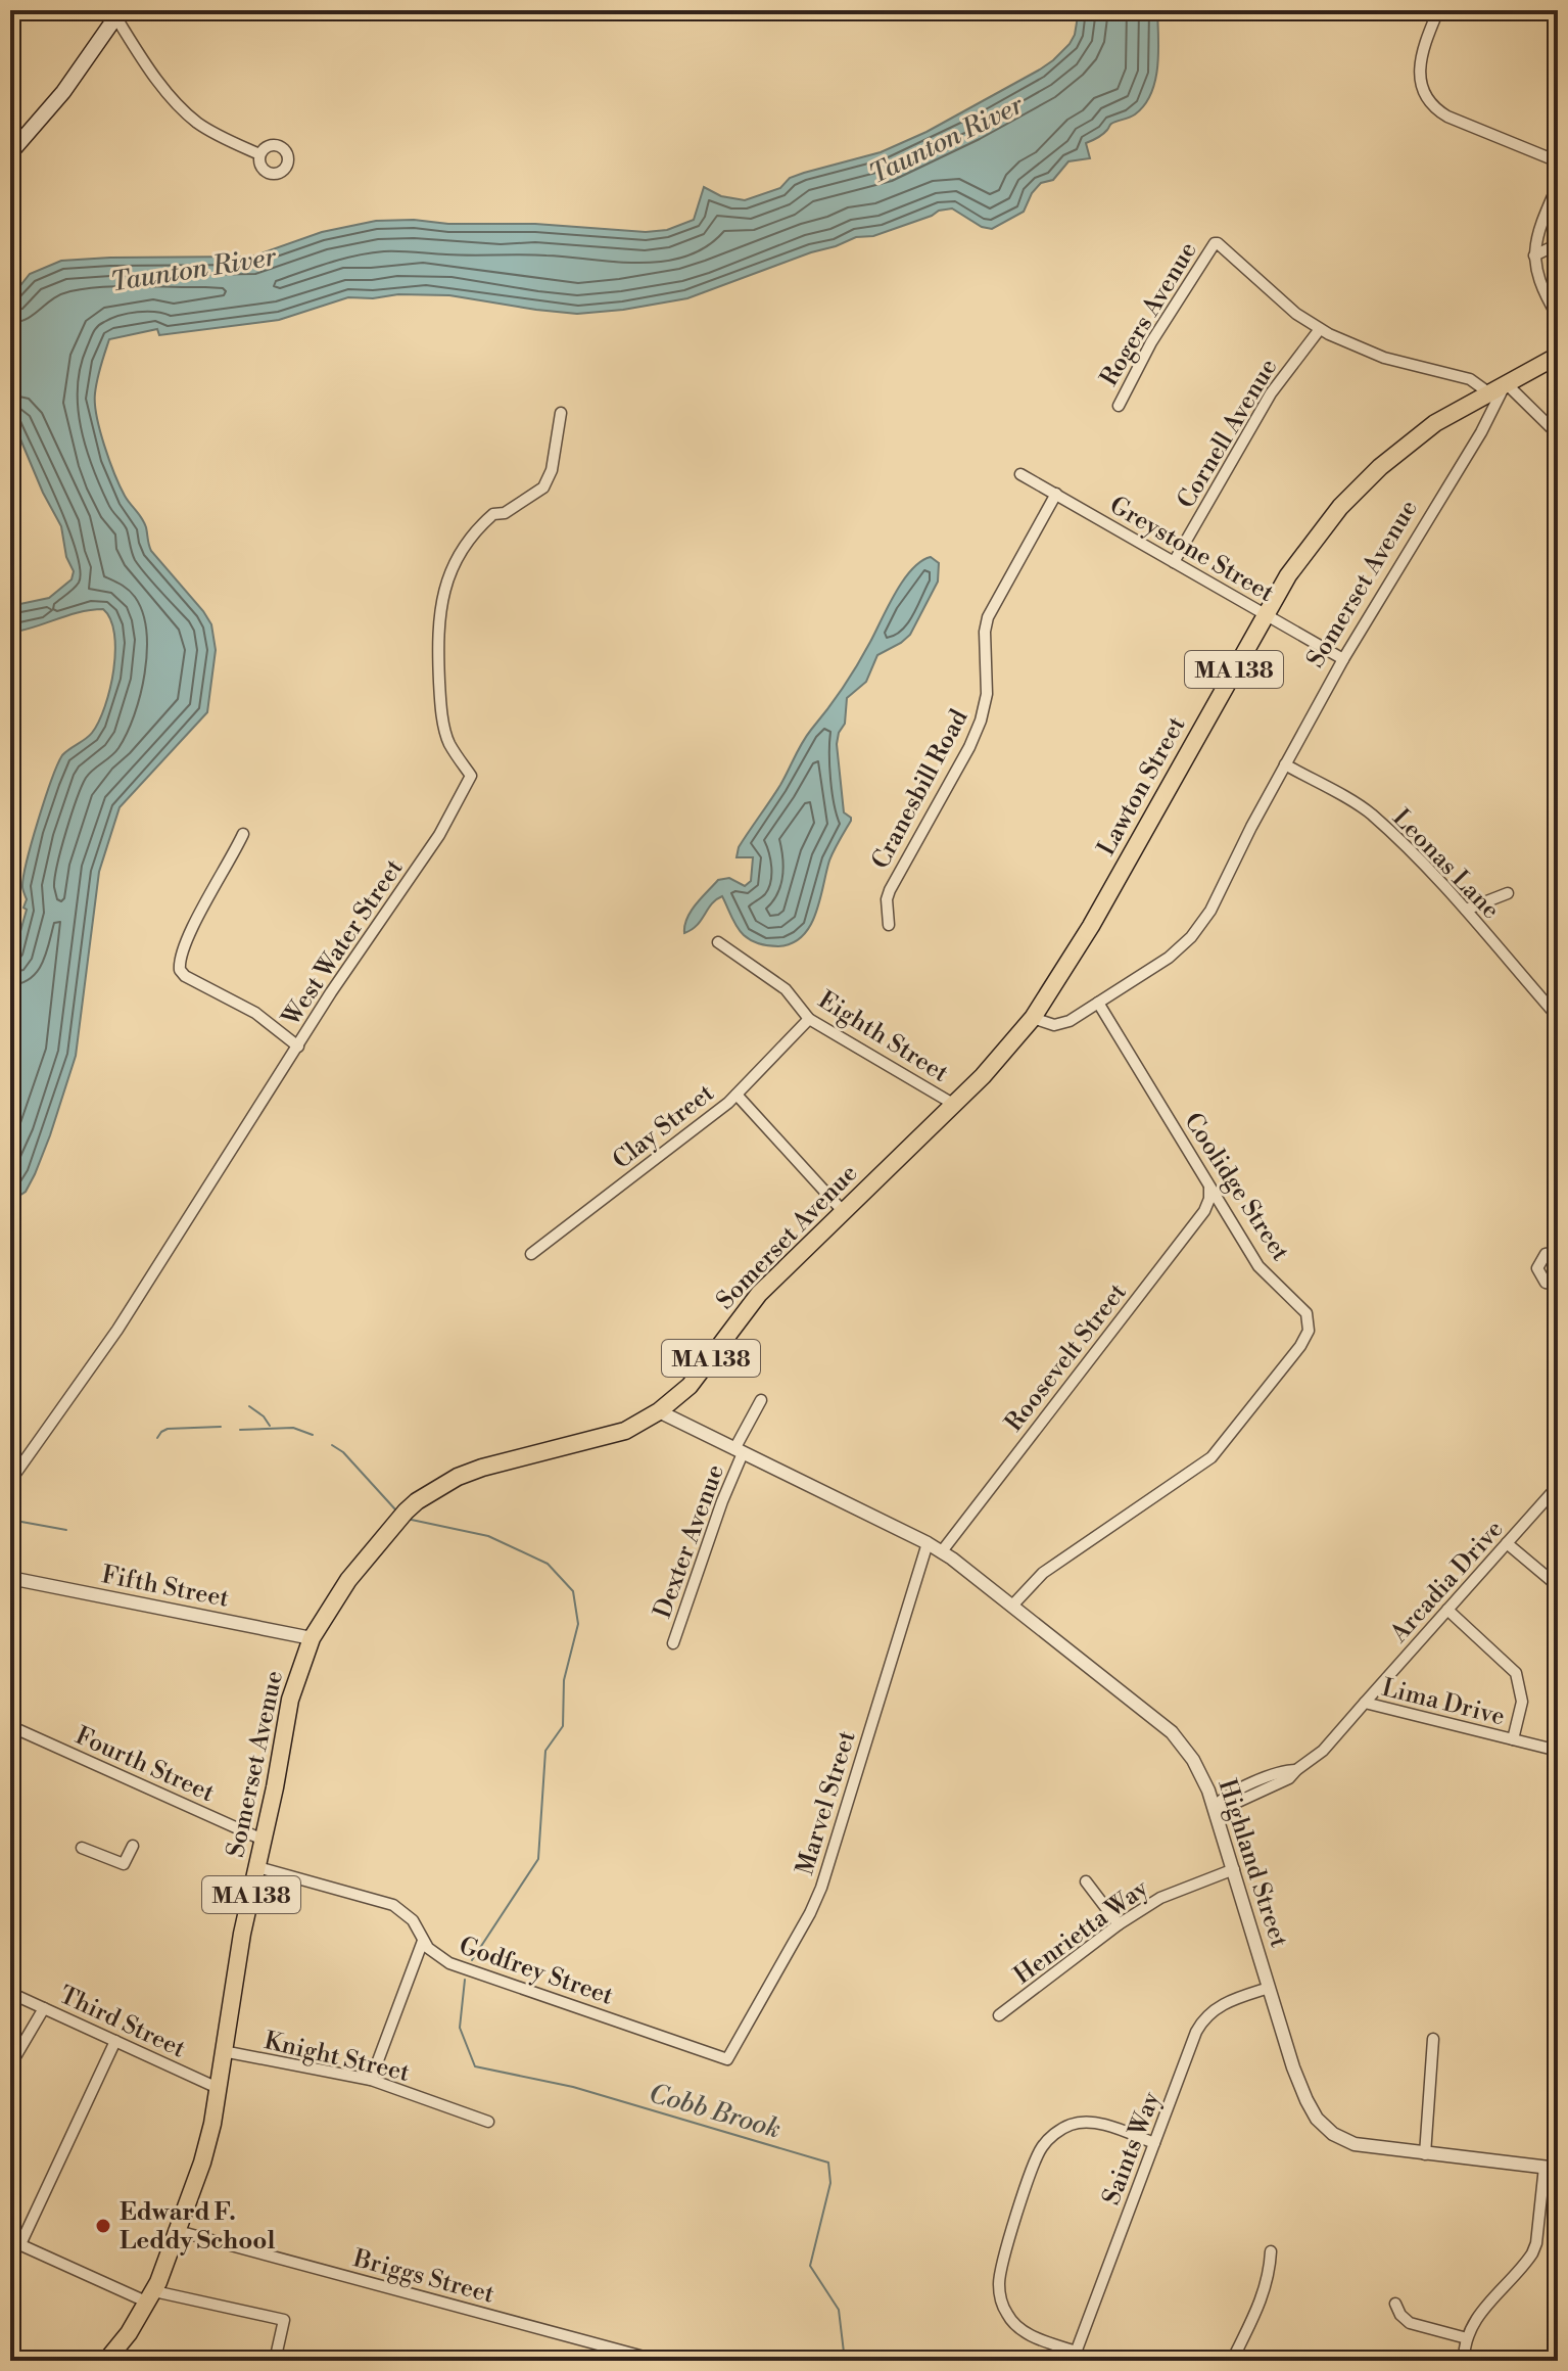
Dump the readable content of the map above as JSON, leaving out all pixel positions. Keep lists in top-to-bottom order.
{
  "streets": {
    "main road": ["Somerset Avenue", "MA 138", "Lawton Street"],
    "street": [
      "Rogers Avenue",
      "Cornell Avenue",
      "Greystone Street",
      "Cranesbill Road",
      "Leonas Lane",
      "West Water Street",
      "Eighth Street",
      "Clay Street",
      "Coolidge Street",
      "Roosevelt Street",
      "Dexter Avenue",
      "Arcadia Drive",
      "Fifth Street",
      "Lima Drive",
      "Fourth Street",
      "Marvel Street",
      "Highland Street",
      "Henrietta Way",
      "Godfrey Street",
      "Third Street",
      "Knight Street",
      "Saints Way",
      "Briggs Street"
    ]
  },
  "crossings": [
    ["Rogers Avenue", "Cornell Avenue"],
    ["Cornell Avenue", "Greystone Street"],
    ["Greystone Street", "Somerset Avenue"],
    ["Greystone Street", "Lawton Street"],
    ["Greystone Street", "Cranesbill Road"],
    ["Somerset Avenue", "MA 138"],
    ["Somerset Avenue", "Lawton Street"],
    ["Somerset Avenue", "Leonas Lane"],
    ["Somerset Avenue", "Eighth Street"],
    ["Somerset Avenue", "Coolidge Street"],
    ["Somerset Avenue", "Fifth Street"],
    ["Somerset Avenue", "Fourth Street"],
    ["Somerset Avenue", "Highland Street"],
    ["Somerset Avenue", "Godfrey Street"],
    ["Somerset Avenue", "Third Street"],
    ["Somerset Avenue", "Knight Street"],
    ["Somerset Avenue", "Briggs Street"],
    ["MA 138", "Lawton Street"],
    ["Eighth Street", "Clay Street"],
    ["Coolidge Street", "Roosevelt Street"],
    ["Coolidge Street", "Highland Street"],
    ["Roosevelt Street", "Highland Street"],
    ["Dexter Avenue", "Highland Street"],
    ["Arcadia Drive", "Lima Drive"],
    ["Lima Drive", "Highland Street"],
    ["Marvel Street", "Highland Street"],
    ["Marvel Street", "Godfrey Street"],
    ["Highland Street", "Henrietta Way"],
    ["Highland Street", "Saints Way"]
  ],
  "water": ["Taunton River", "Cobb Brook"],
  "places": ["Edward F. Leddy School"]
}
